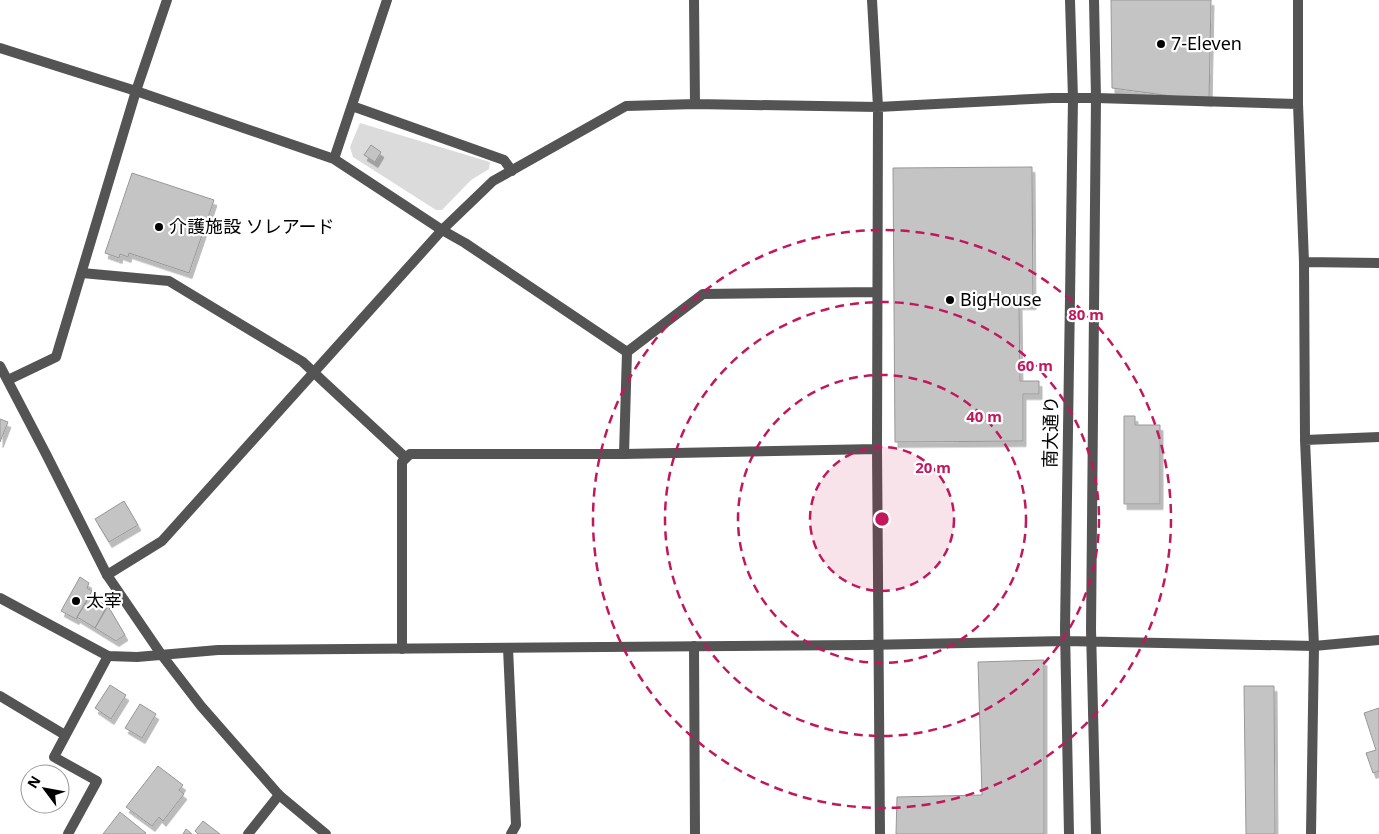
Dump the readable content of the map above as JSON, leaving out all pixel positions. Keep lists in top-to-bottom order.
{
  "streets": {
    "street": ["南大通り"]
  },
  "places": [
    "7-Eleven",
    "介護施設 ソレアード",
    "BigHouse",
    "太宰"
  ],
  "north": "top left",
  "rings": [
    "80 m",
    "60 m",
    "40 m",
    "20 m"
  ]
}
